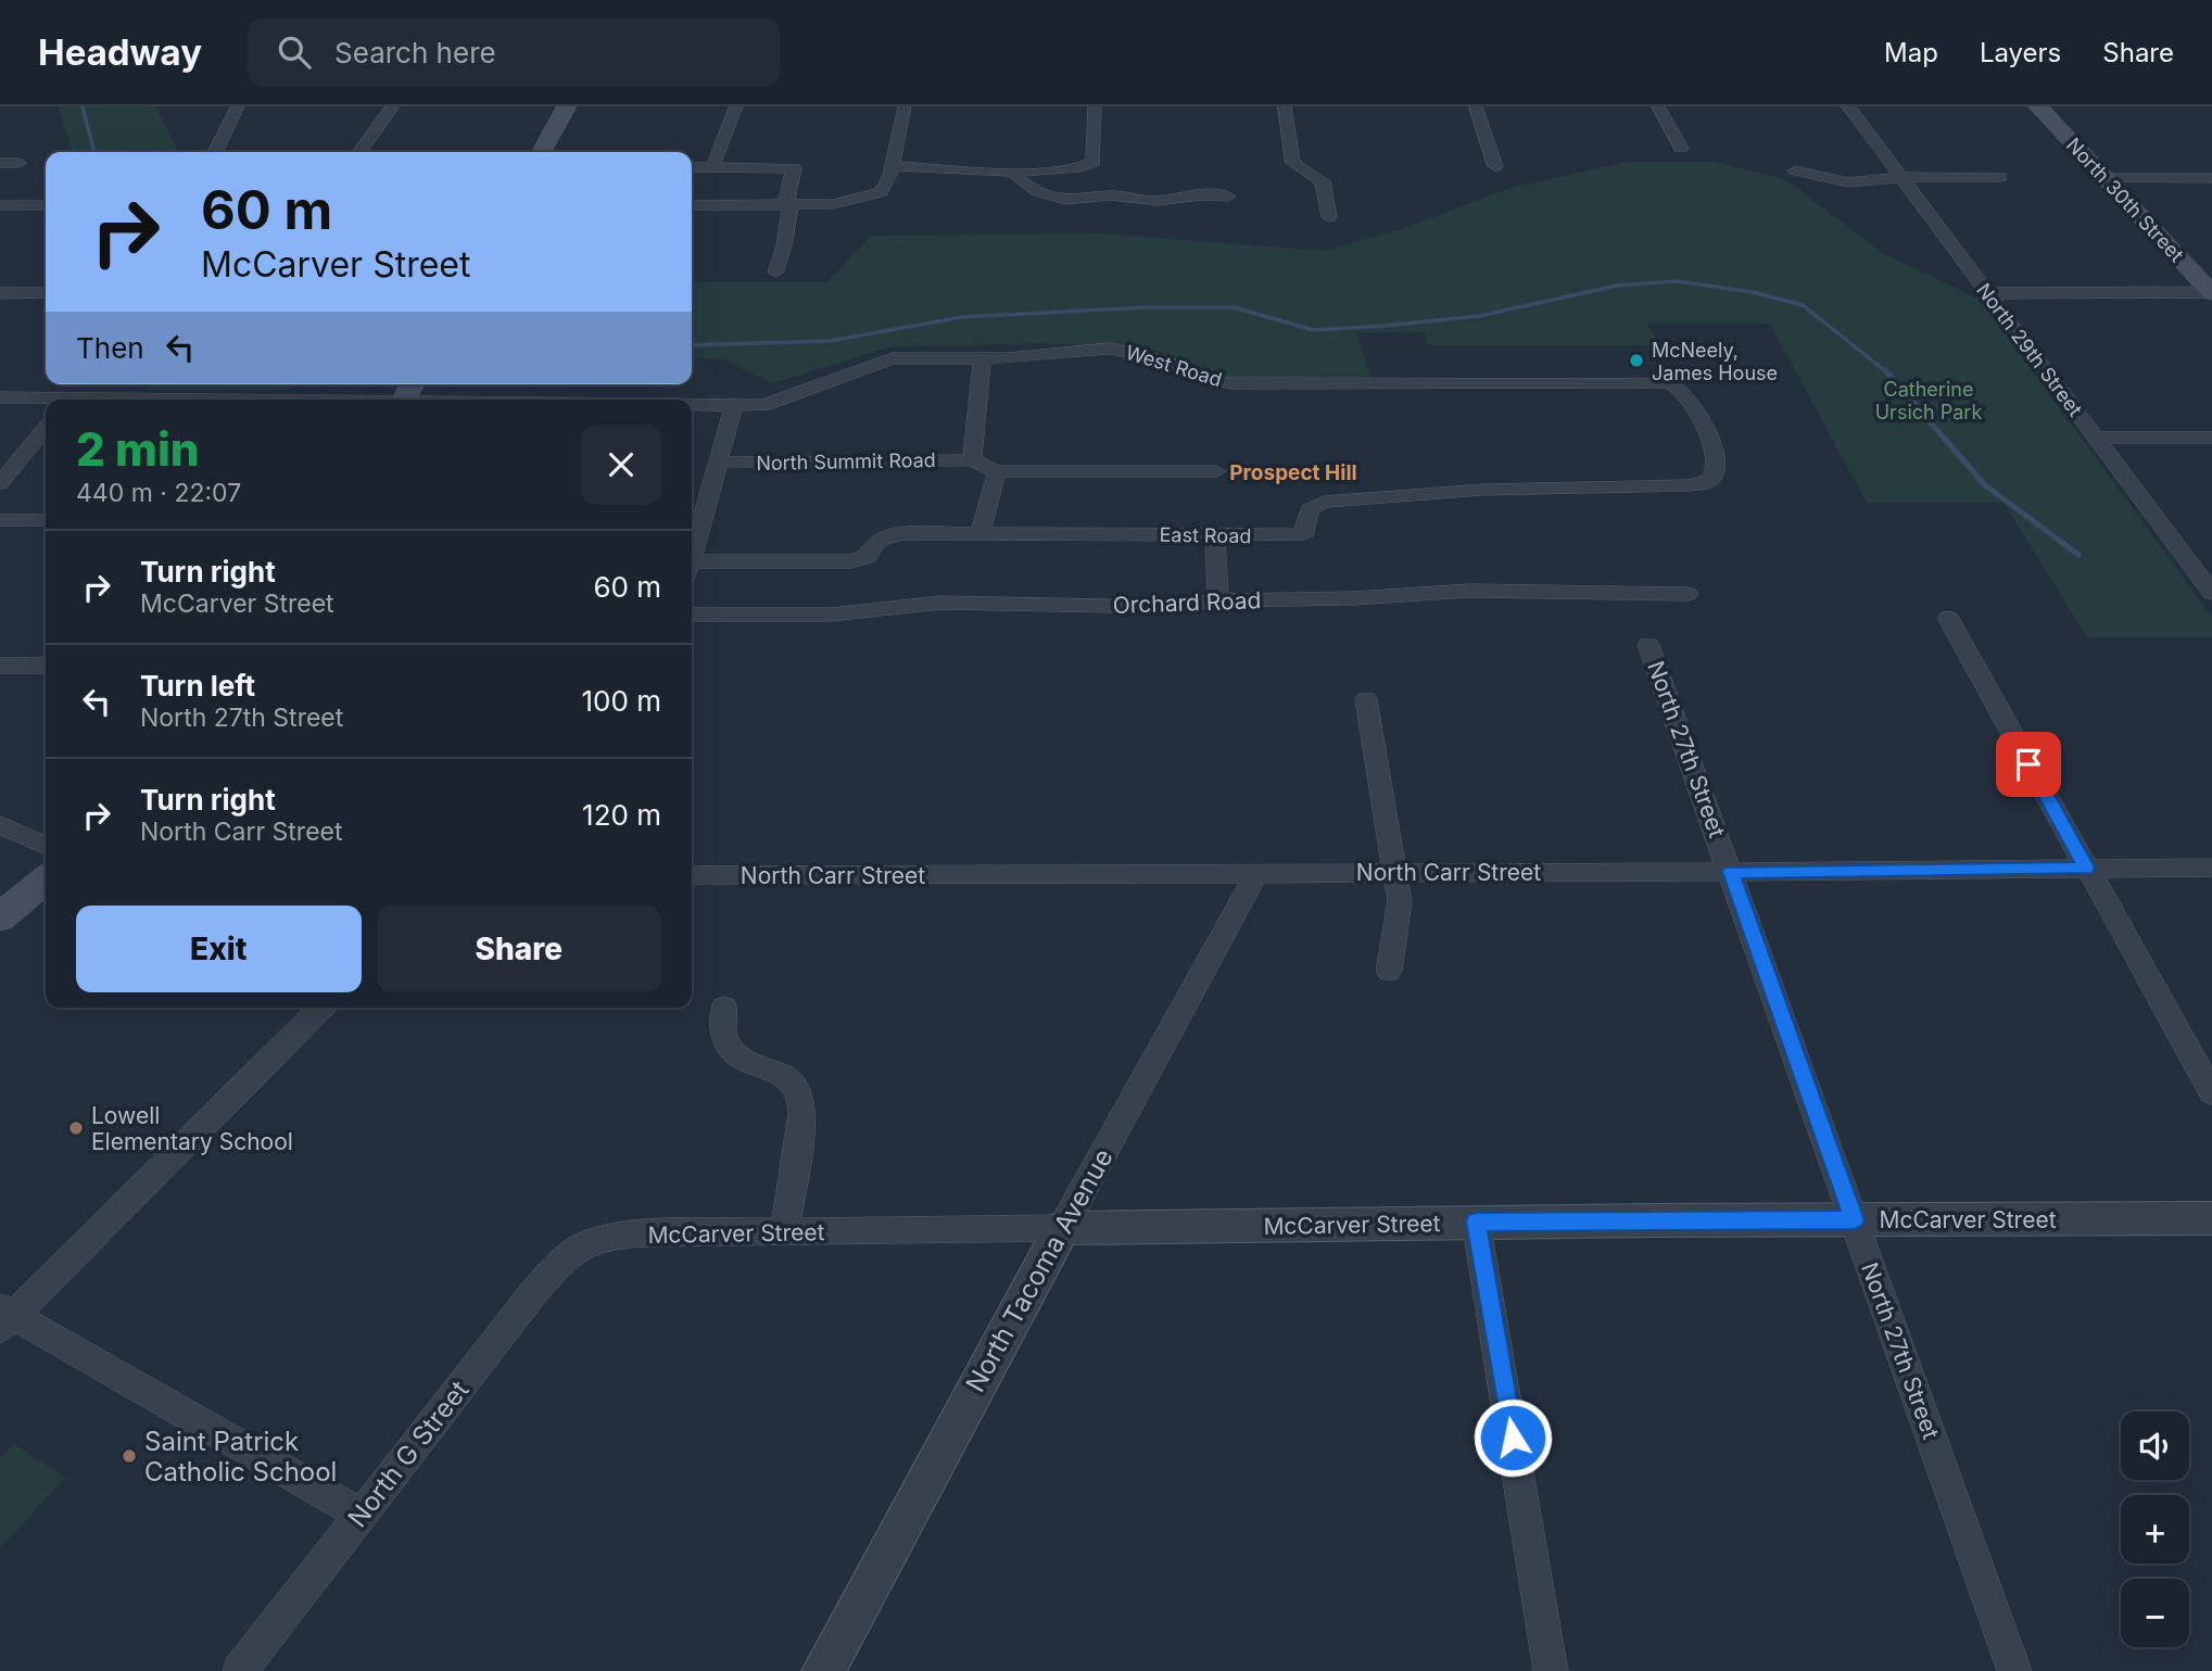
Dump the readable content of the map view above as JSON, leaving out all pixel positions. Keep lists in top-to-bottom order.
{
  "streets": {
    "main road": ["North 30th Street"],
    "street": [
      "North 29th Street",
      "West Road",
      "North Summit Road",
      "East Road",
      "Orchard Road",
      "North 27th Street",
      "North Carr Street",
      "McCarver Street",
      "North Tacoma Avenue",
      "North G Street"
    ]
  },
  "crossings": [
    ["North 27th Street", "North Carr Street"],
    ["North 27th Street", "McCarver Street"],
    ["North Carr Street", "North Tacoma Avenue"],
    ["McCarver Street", "North Tacoma Avenue"],
    ["McCarver Street", "North G Street"]
  ],
  "districts": ["Prospect Hill"],
  "parks": ["Catherine Ursich Park"],
  "places": ["McNeely, James House", "Lowell Elementary School", "Saint Patrick Catholic School"],
  "page": {
    "header": "Headway",
    "search": "Search here",
    "nav": ["Map", "Layers", "Share"],
    "turn": ["60 m", "McCarver Street"],
    "then": "Then",
    "heading": ["2 min", "440 m · 22:07"],
    "list": [
      {
        "name": "Turn right",
        "note": "McCarver Street",
        "value": "60 m"
      },
      {
        "name": "Turn left",
        "note": "North 27th Street",
        "value": "100 m"
      },
      {
        "name": "Turn right",
        "note": "North Carr Street",
        "value": "120 m"
      }
    ],
    "buttons": ["Exit", "Share"],
    "map_buttons": ["+", "−"]
  }
}
